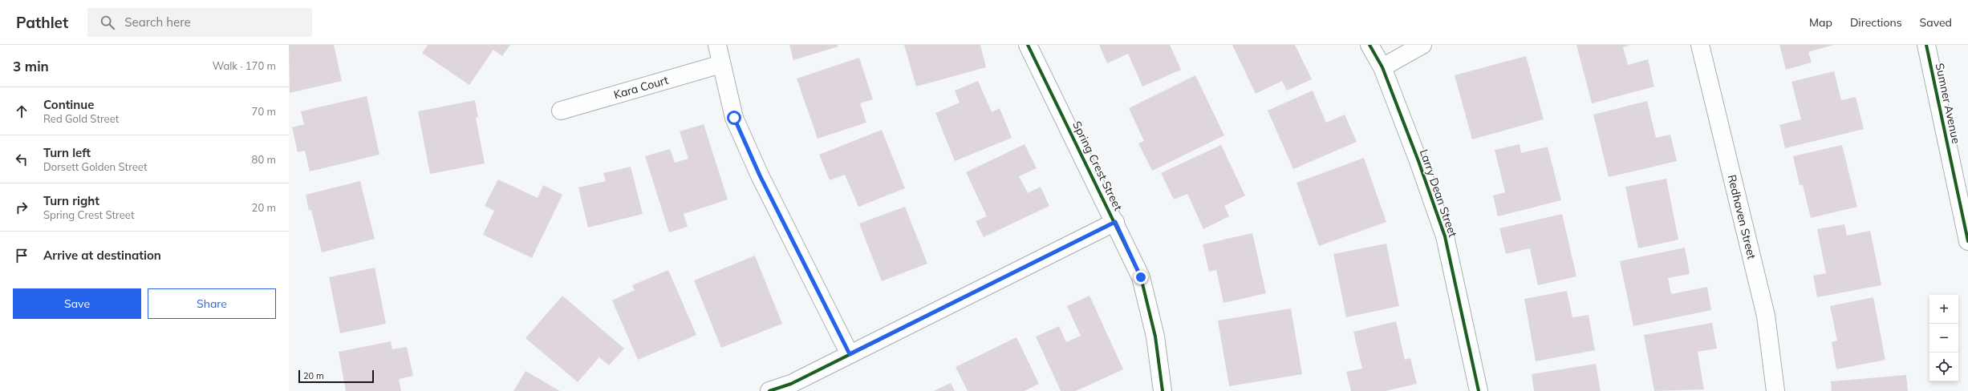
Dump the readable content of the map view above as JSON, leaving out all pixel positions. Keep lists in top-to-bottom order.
{
  "streets": {
    "street": [
      "Kara Court",
      "Sumner Avenue",
      "Spring Crest Street",
      "Larry Dean Street",
      "Redhaven Street"
    ]
  },
  "scale_bar": "20 m",
  "page": {
    "header": "Pathlet",
    "search": "Search here",
    "nav": ["Map", "Directions", "Saved"],
    "heading": ["3 min", "Walk · 170 m"],
    "list": [
      ["Continue", "Red Gold Street", "70 m"],
      ["Turn left", "Dorsett Golden Street", "80 m"],
      ["Turn right", "Spring Crest Street", "20 m"],
      "Arrive at destination"
    ],
    "buttons": ["Save", "Share"],
    "map_buttons": ["+", "−"],
    "scale": "20 m"
  }
}
